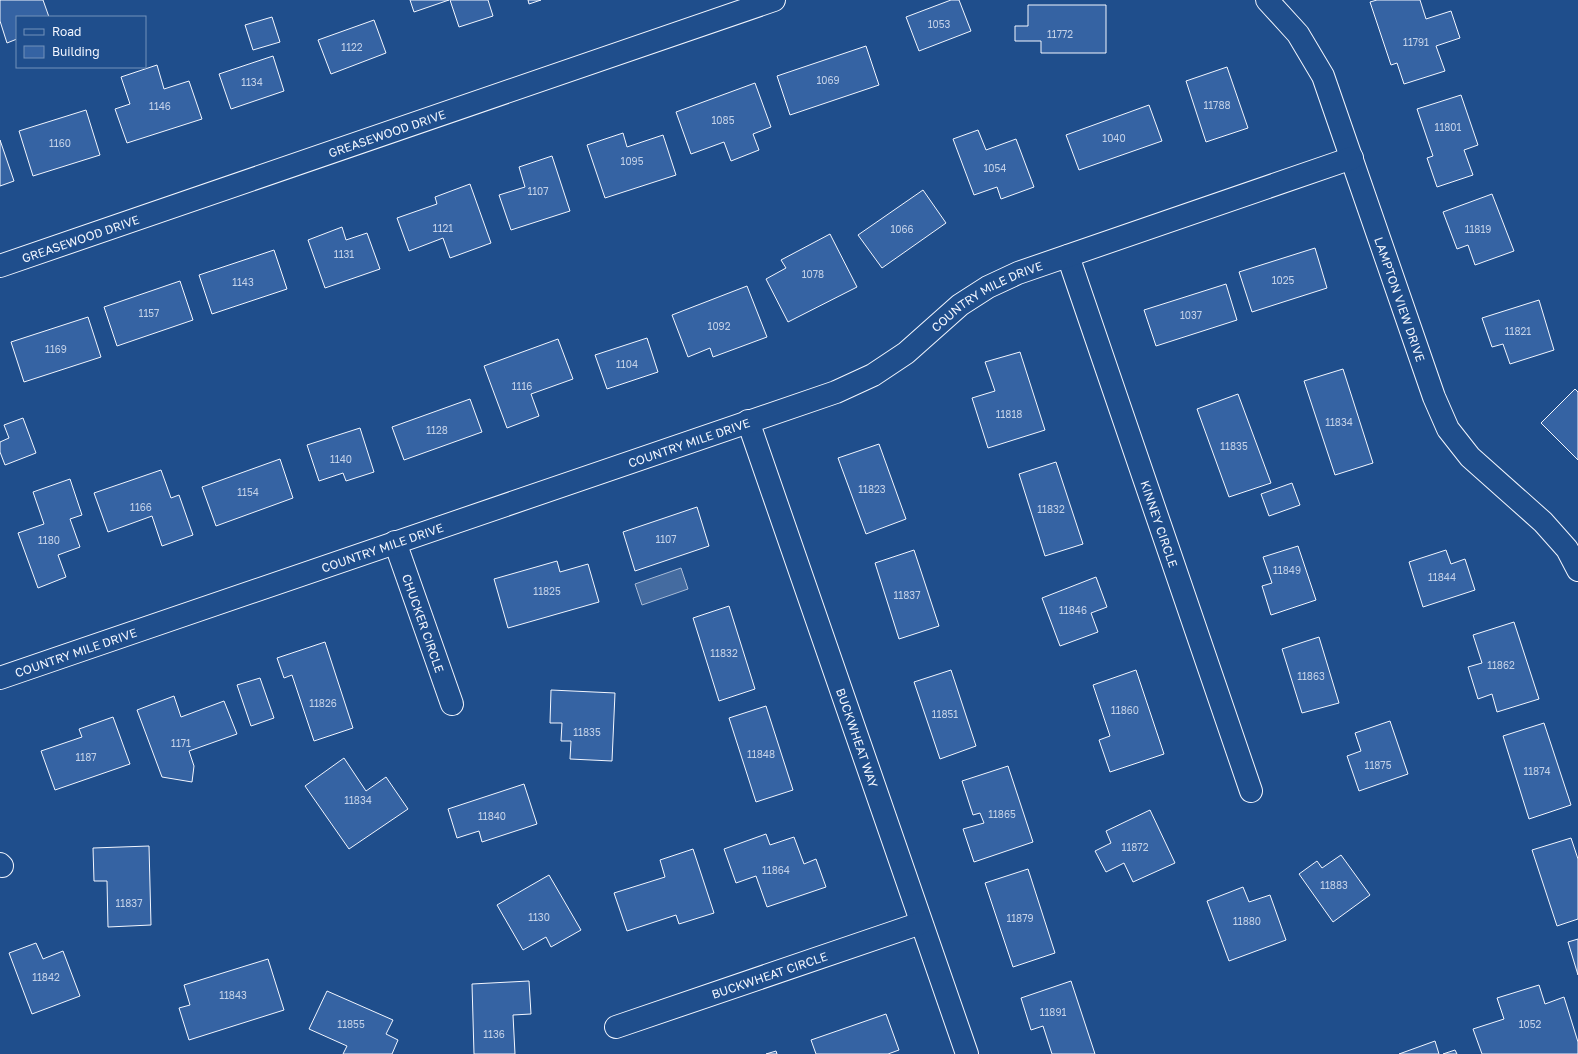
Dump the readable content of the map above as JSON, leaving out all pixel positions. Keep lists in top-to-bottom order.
{
  "streets": {
    "street": [
      "GREASEWOOD DRIVE",
      "COUNTRY MILE DRIVE",
      "LAMPTON VIEW DRIVE",
      "KINNEY CIRCLE",
      "CHUCKER CIRCLE",
      "BUCKWHEAT WAY",
      "BUCKWHEAT CIRCLE"
    ]
  },
  "crossings": [
    ["COUNTRY MILE DRIVE", "LAMPTON VIEW DRIVE"],
    ["COUNTRY MILE DRIVE", "KINNEY CIRCLE"],
    ["COUNTRY MILE DRIVE", "CHUCKER CIRCLE"],
    ["COUNTRY MILE DRIVE", "BUCKWHEAT WAY"],
    ["BUCKWHEAT WAY", "BUCKWHEAT CIRCLE"]
  ],
  "house_numbers": [
    "1053",
    "11772",
    "11791",
    "1122",
    "1069",
    "1134",
    "11788",
    "1146",
    "1085",
    "11801",
    "1040",
    "1160",
    "1095",
    "1054",
    "1107",
    "1121",
    "1066",
    "11819",
    "1131",
    "1078",
    "1025",
    "1143",
    "1157",
    "1037",
    "1092",
    "11821",
    "1169",
    "1104",
    "1116",
    "11818",
    "11834",
    "1128",
    "11835",
    "1140",
    "11823",
    "1154",
    "1166",
    "11832",
    "1107",
    "1180",
    "11849",
    "11844",
    "11825",
    "11837",
    "11846",
    "11832",
    "11862",
    "11863",
    "11826",
    "11860",
    "11851",
    "11835",
    "1171",
    "11848",
    "1187",
    "11875",
    "11874",
    "11834",
    "11865",
    "11840",
    "11872",
    "11864",
    "11883",
    "11837",
    "1130",
    "11879",
    "11880",
    "11842",
    "11843",
    "11891",
    "11855",
    "1052",
    "1136"
  ],
  "legend": ["Road", "Building"]
}
